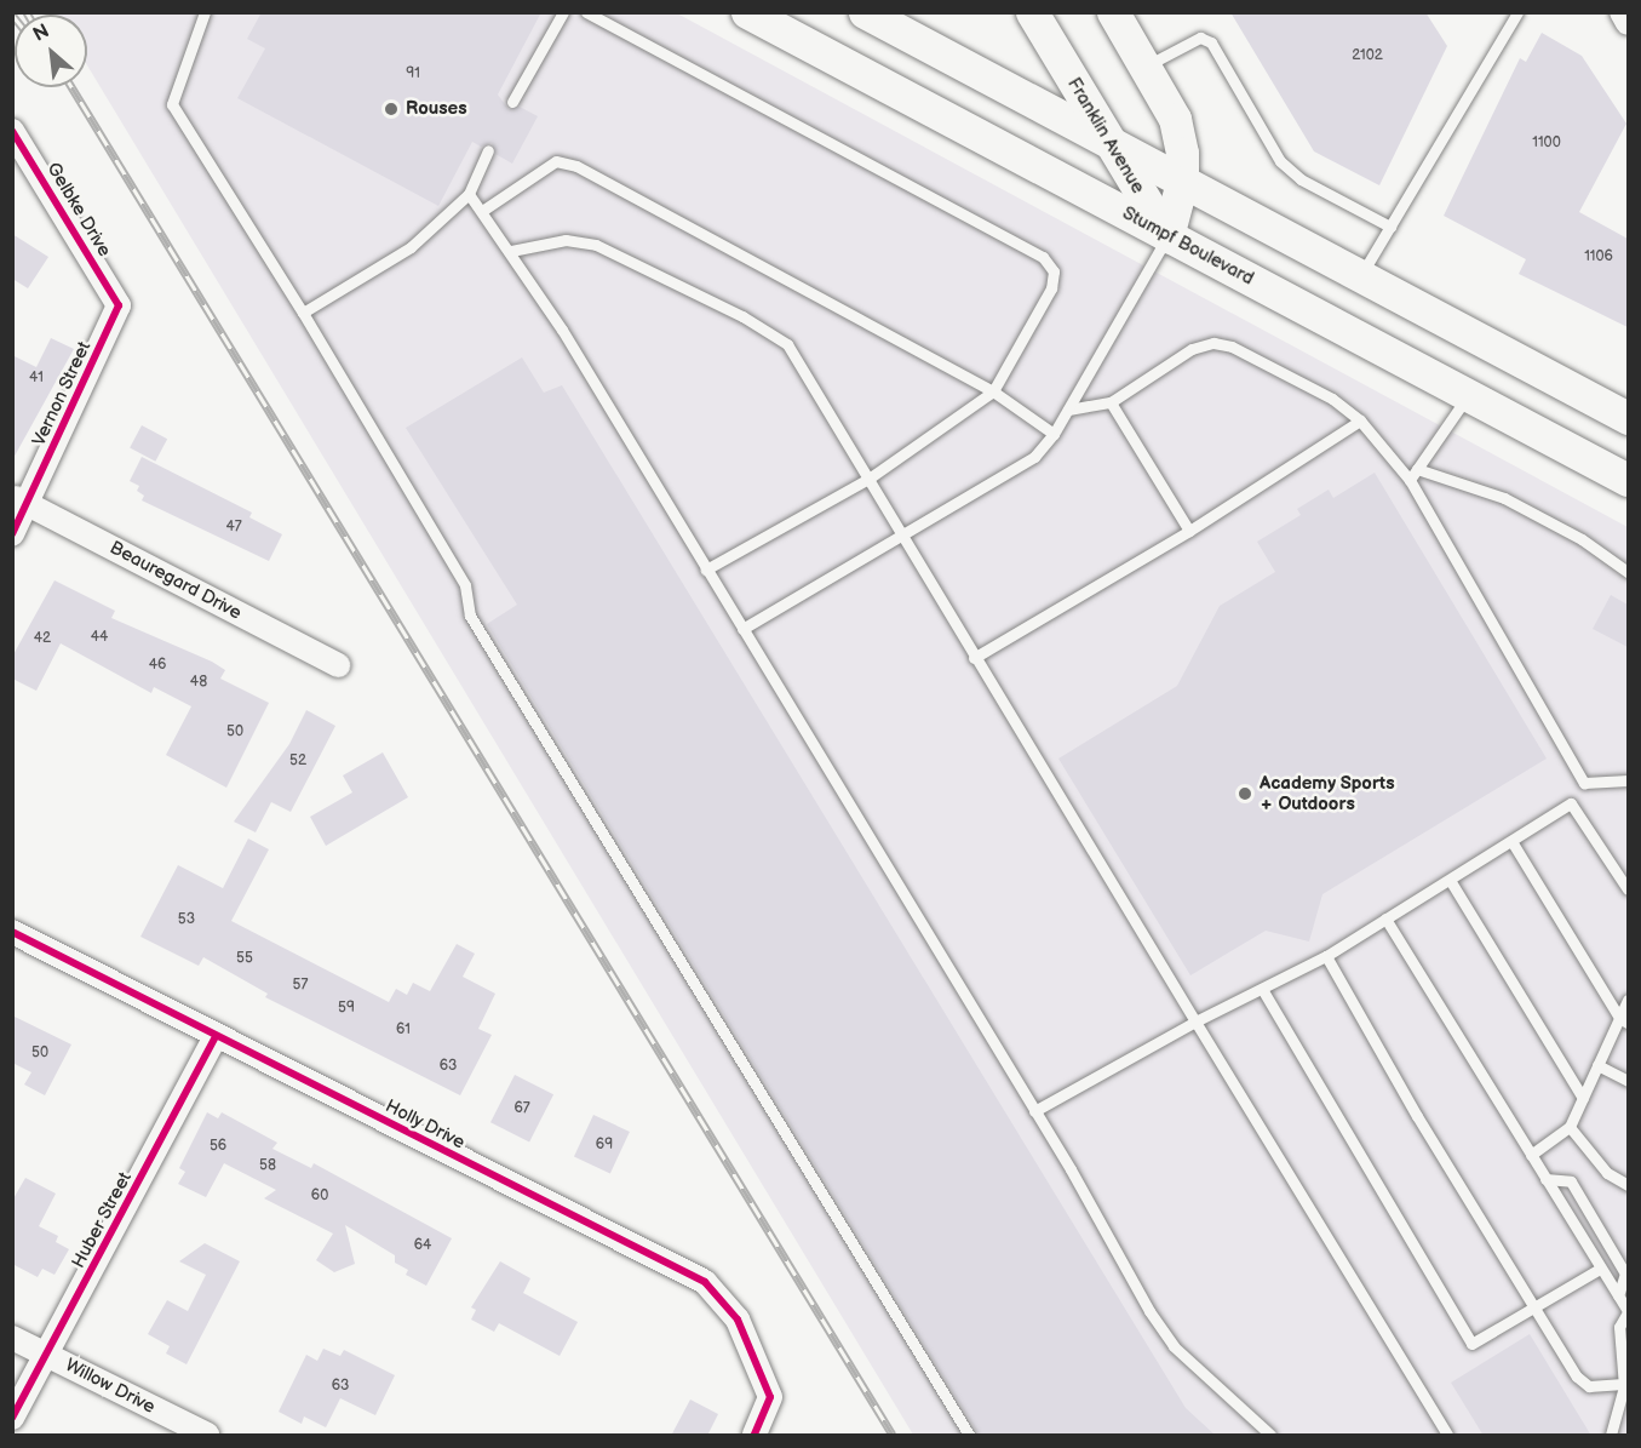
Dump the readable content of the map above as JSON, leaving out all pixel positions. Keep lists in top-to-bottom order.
{
  "streets": {
    "main road": ["Franklin Avenue", "Stumpf Boulevard"],
    "street": [
      "Gelbke Drive",
      "Vernon Street",
      "Beauregard Drive",
      "Holly Drive",
      "Huber Street",
      "Willow Drive"
    ]
  },
  "crossings": [
    ["Franklin Avenue", "Stumpf Boulevard"],
    ["Gelbke Drive", "Vernon Street"],
    ["Vernon Street", "Beauregard Drive"],
    ["Holly Drive", "Huber Street"],
    ["Huber Street", "Willow Drive"]
  ],
  "places": ["Rouses", "Academy Sports + Outdoors"],
  "house_numbers": [
    "2102",
    "91",
    "1100",
    "1106",
    "41",
    "47",
    "44",
    "42",
    "46",
    "48",
    "50",
    "52",
    "53",
    "55",
    "57",
    "59",
    "61",
    "50",
    "63",
    "67",
    "69",
    "56",
    "58",
    "60",
    "64",
    "63"
  ],
  "north": "top left"
}
